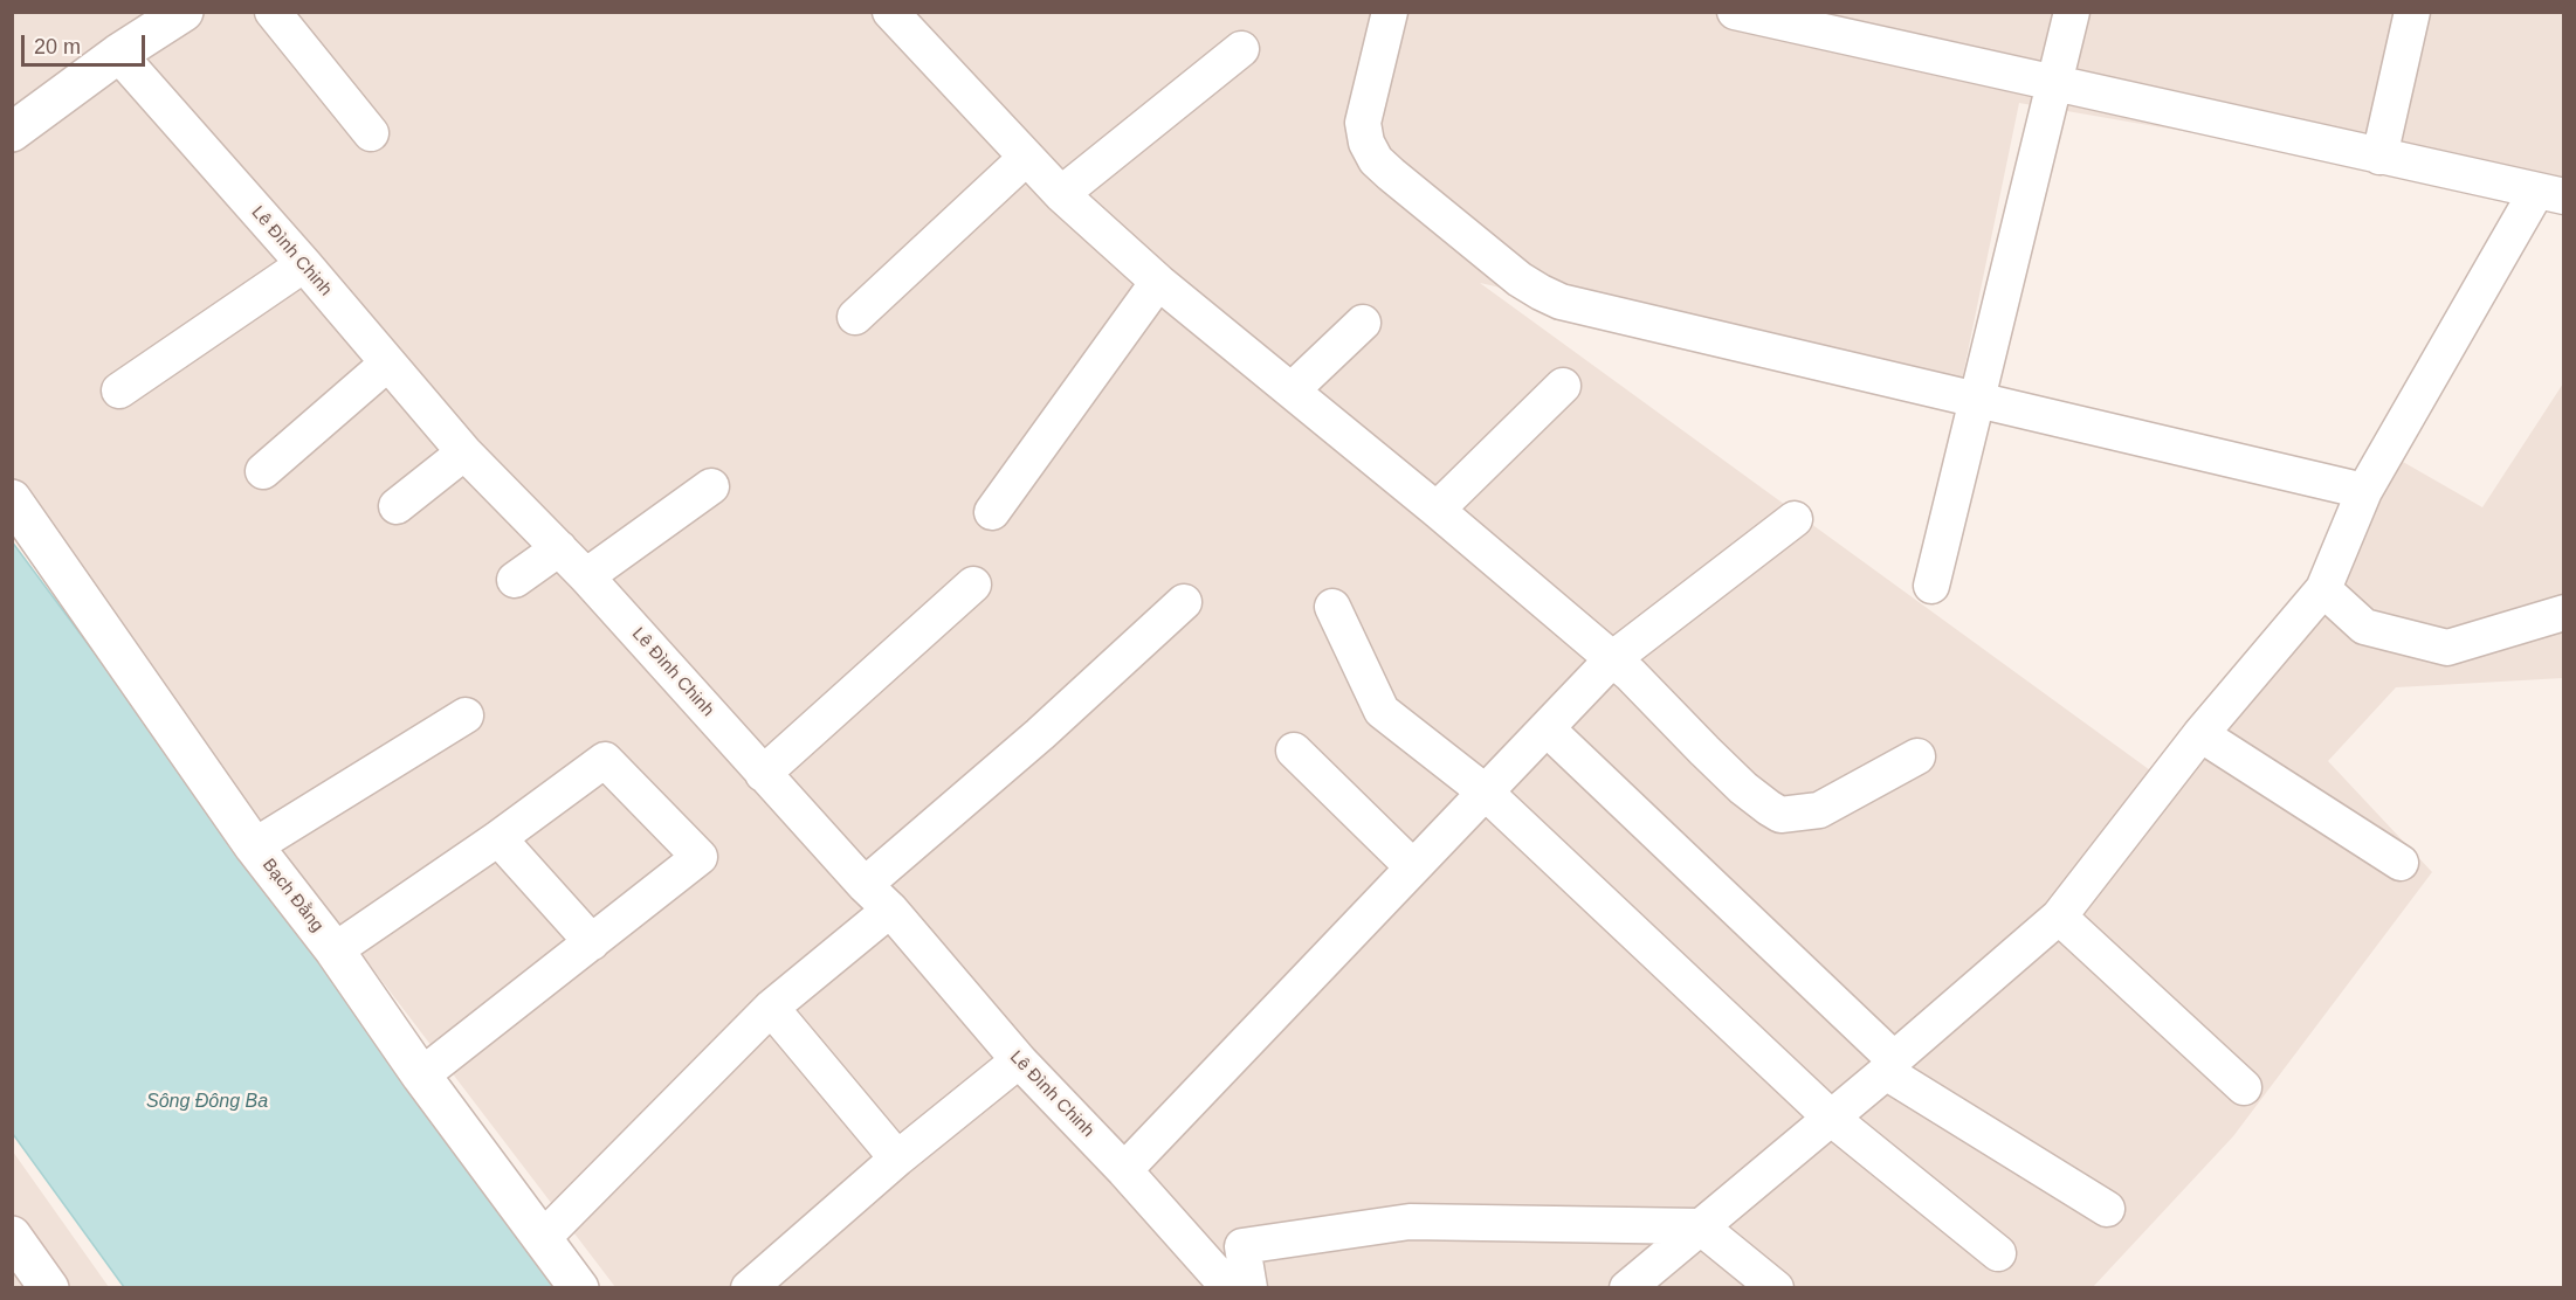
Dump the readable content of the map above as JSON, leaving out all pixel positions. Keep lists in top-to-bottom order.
{
  "streets": {
    "street": ["Lê Đình Chinh", "Bạch Đằng"]
  },
  "water": ["Sông Đông Ba"],
  "scale_bar": "20 m"
}
